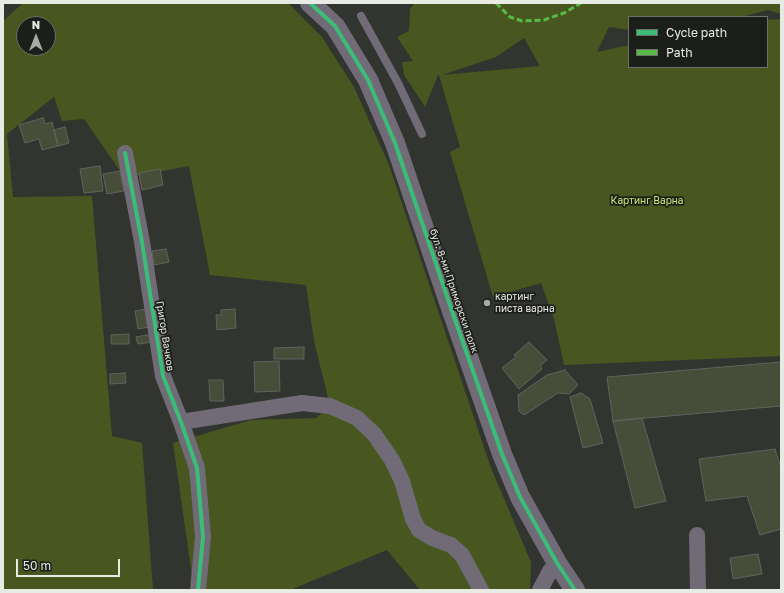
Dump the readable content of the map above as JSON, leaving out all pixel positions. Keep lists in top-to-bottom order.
{
  "streets": {
    "street": ["бул. 8-ми Приморски полк", "Григор Вачков"]
  },
  "parks": ["Картинг Варна"],
  "places": ["картинг писта варна"],
  "legend": ["Cycle path", "Path"],
  "scale_bar": "50 m",
  "north": "top"
}
